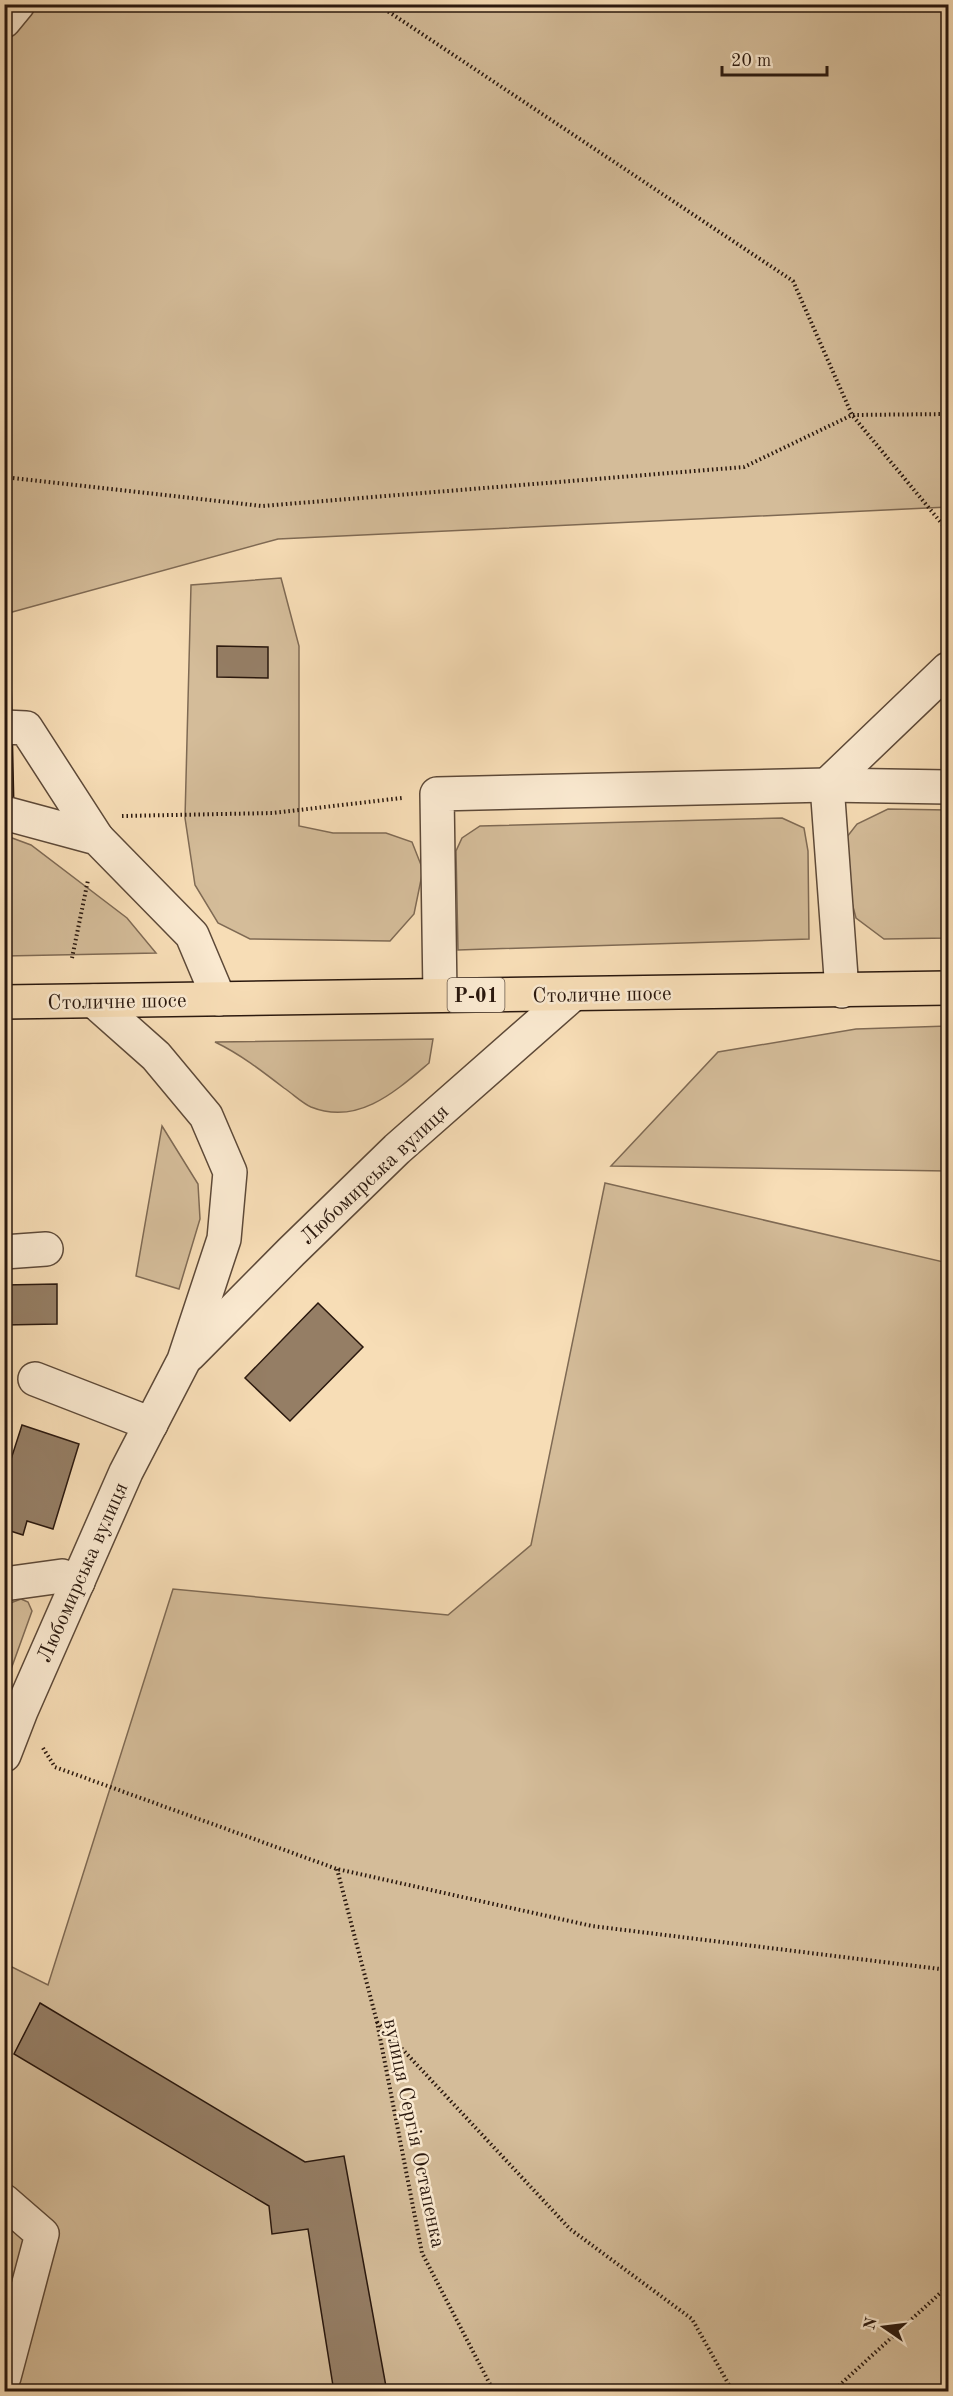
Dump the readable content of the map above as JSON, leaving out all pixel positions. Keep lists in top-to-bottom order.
{
  "streets": {
    "main road": ["Столичне шосе", "Р-01"],
    "street": ["Любомирська вулиця"],
    "path": ["вулиця Сергія Остапенка"]
  },
  "crossings": [
    ["Столичне шосе", "Любомирська вулиця"]
  ],
  "scale_bar": "20 m",
  "north": "left"
}
